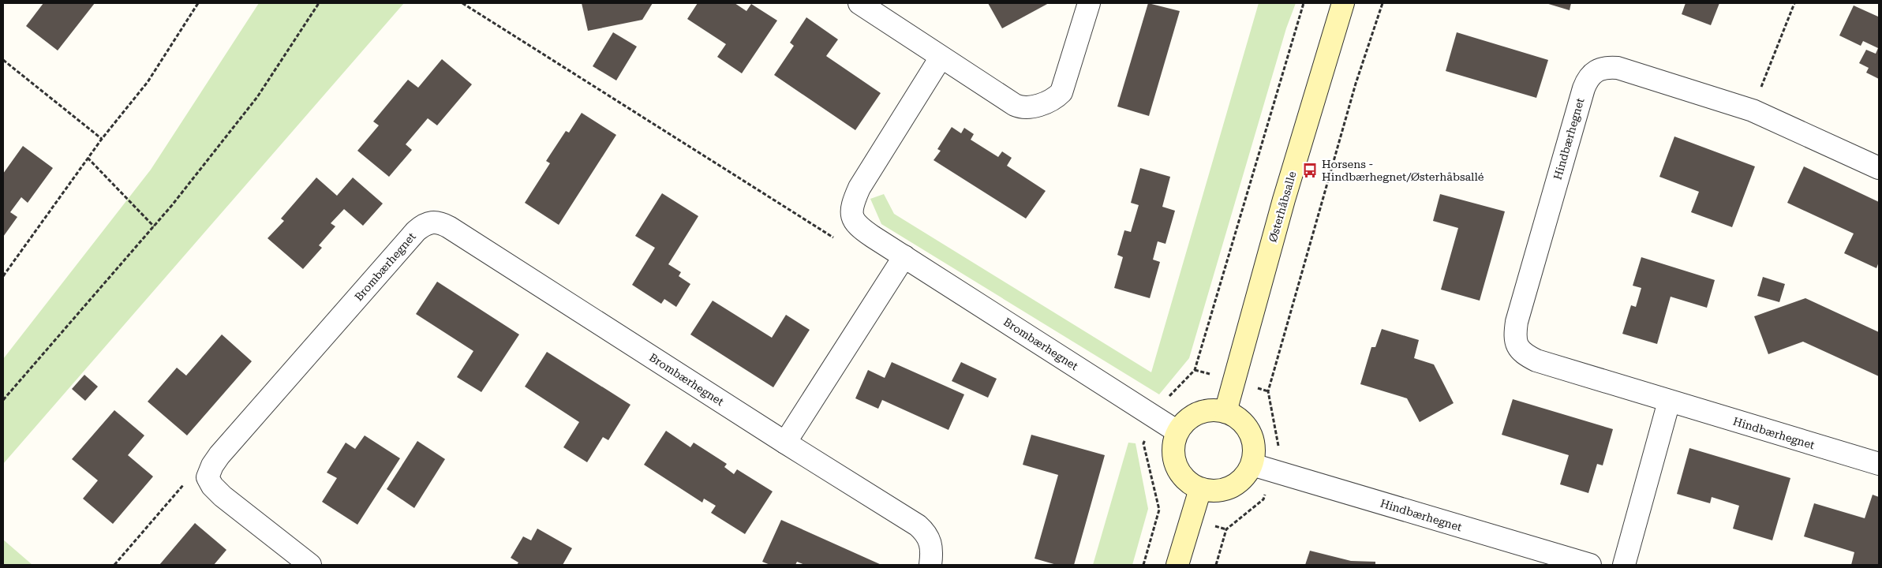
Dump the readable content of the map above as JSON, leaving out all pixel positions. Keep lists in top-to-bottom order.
{
  "streets": {
    "street": ["Hindbærhegnet", "Østerhåbsalle", "Brombærhegnet"]
  },
  "crossings": [
    ["Hindbærhegnet", "Østerhåbsalle"],
    ["Hindbærhegnet", "Brombærhegnet"],
    ["Østerhåbsalle", "Brombærhegnet"]
  ],
  "places": {
    "bus stop": ["Horsens - Hindbærhegnet/Østerhåbsallé"]
  }
}
